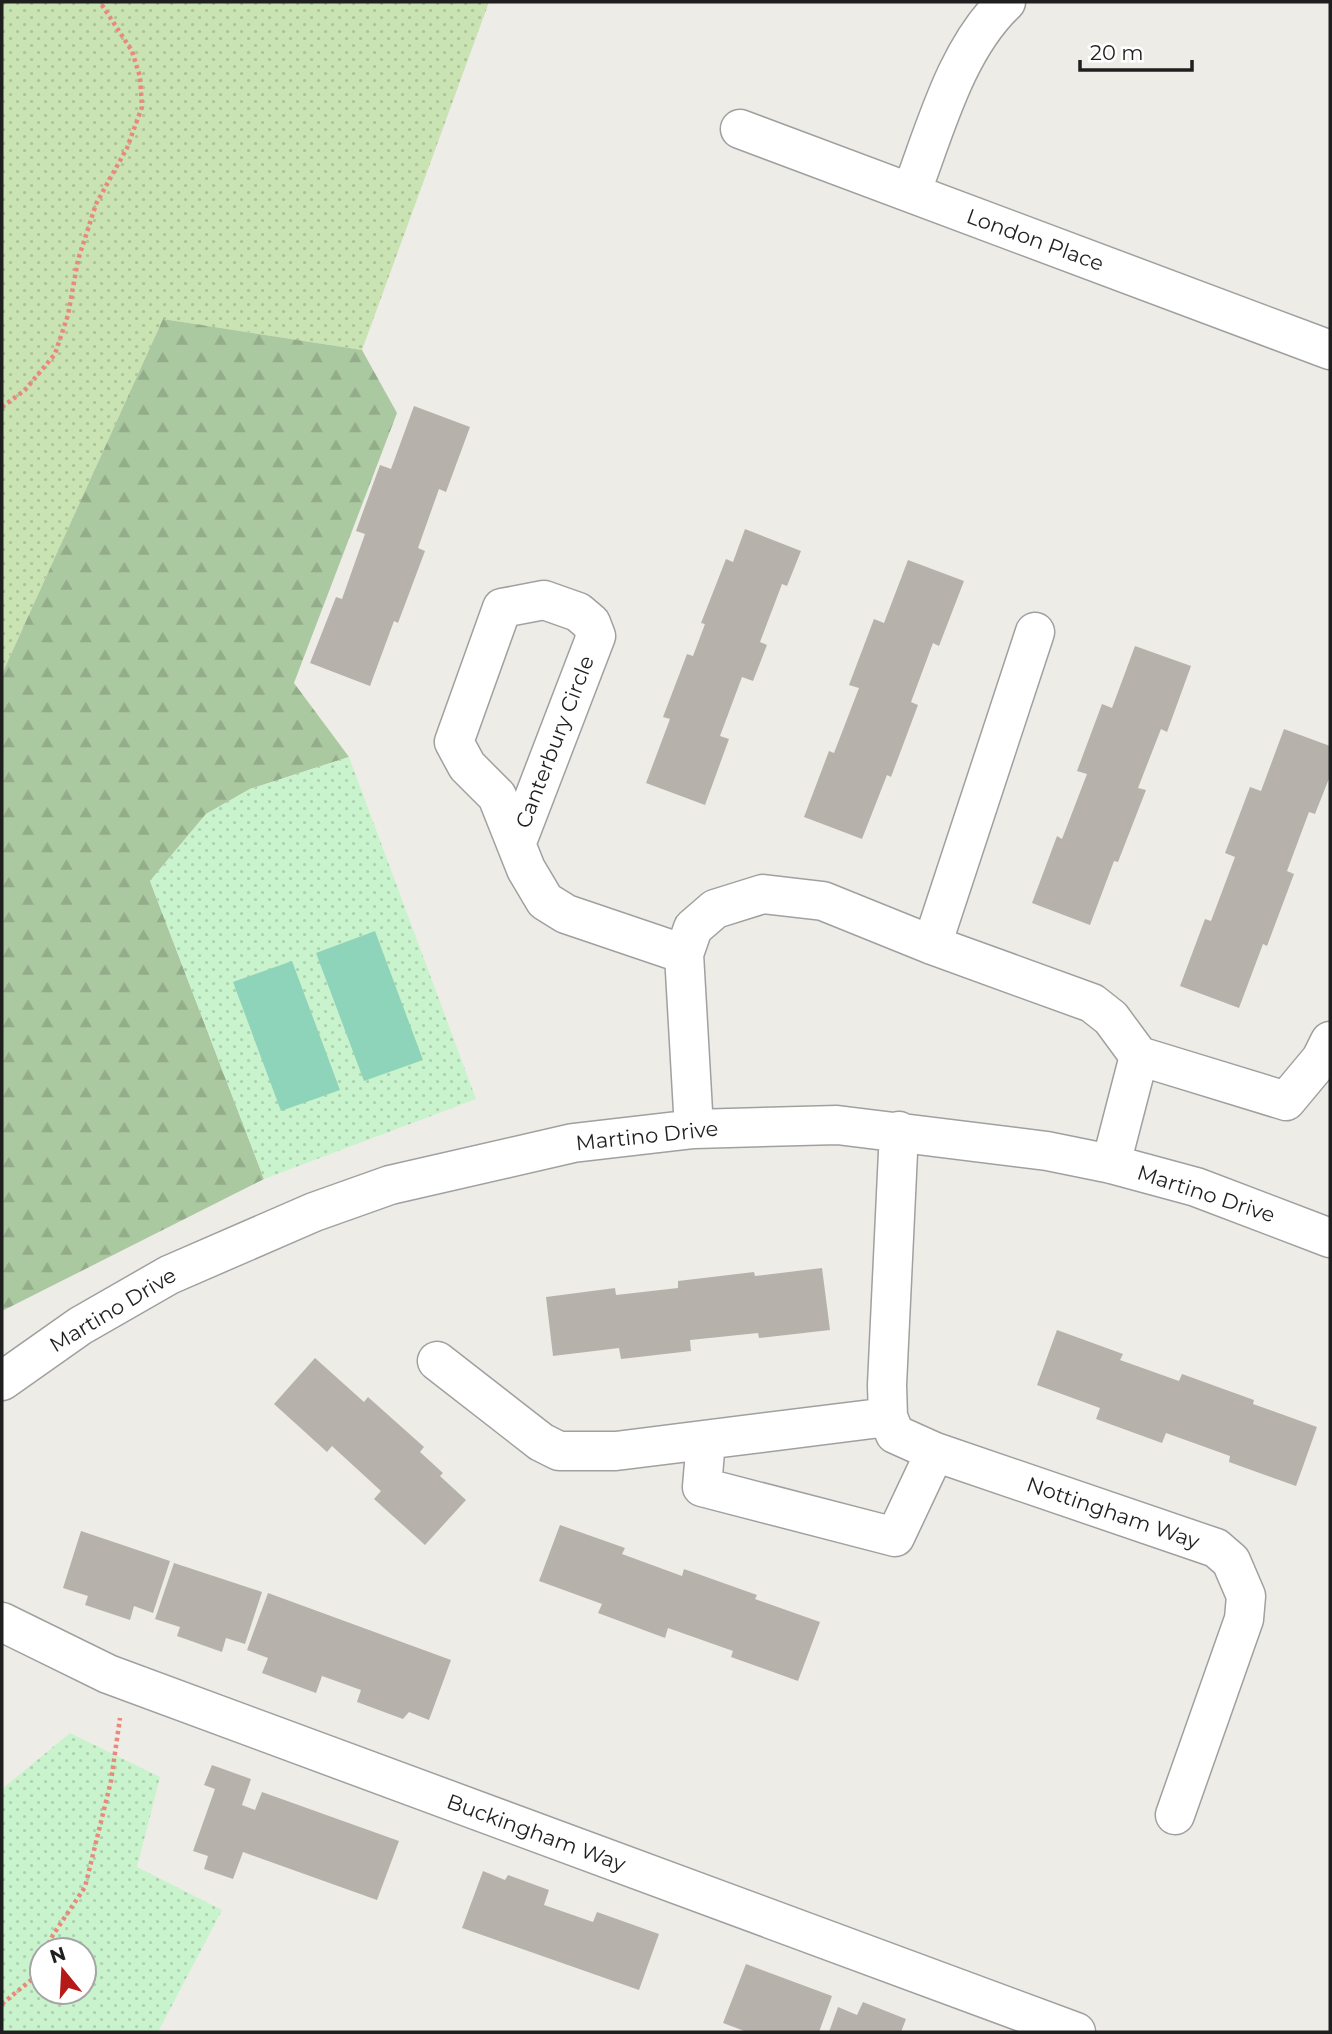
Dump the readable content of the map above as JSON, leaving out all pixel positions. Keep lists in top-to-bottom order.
{
  "streets": {
    "street": [
      "London Place",
      "Canterbury Circle",
      "Martino Drive",
      "Nottingham Way",
      "Buckingham Way"
    ]
  },
  "scale_bar": "20 m",
  "north": "top"
}
